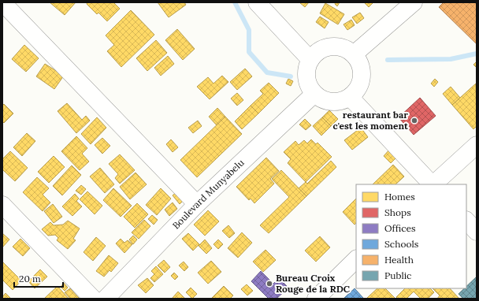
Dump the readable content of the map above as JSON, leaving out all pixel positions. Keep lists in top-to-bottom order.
{
  "streets": {
    "street": ["Boulevard Munyabelu"]
  },
  "places": ["restaurant bar c'est les moment", "Bureau Croix Rouge de la RDC"],
  "legend": [
    "Homes",
    "Shops",
    "Offices",
    "Schools",
    "Health",
    "Public"
  ],
  "scale_bar": "20 m"
}
